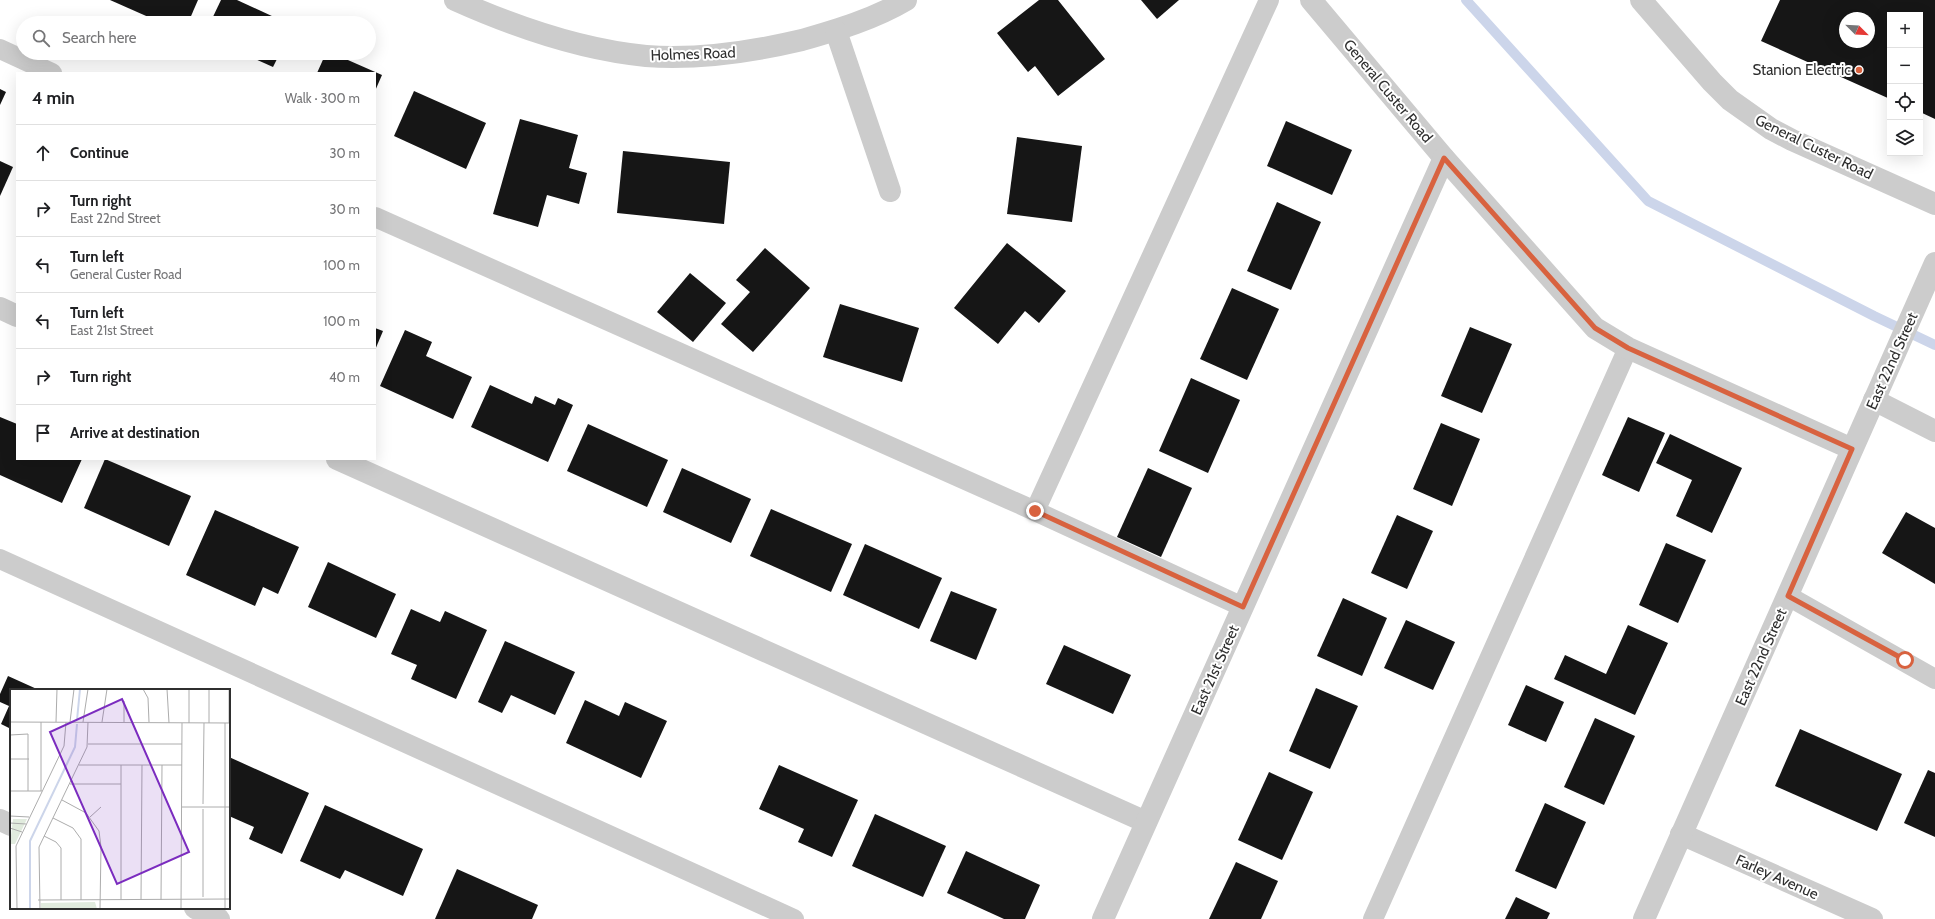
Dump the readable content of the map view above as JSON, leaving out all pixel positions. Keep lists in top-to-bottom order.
{
  "streets": {
    "street": [
      "Holmes Road",
      "General Custer Road",
      "East 22nd Street",
      "East 21st Street",
      "Farley Avenue"
    ]
  },
  "crossings": [
    ["General Custer Road", "East 22nd Street"],
    ["General Custer Road", "East 21st Street"],
    ["East 22nd Street", "Farley Avenue"]
  ],
  "places": ["Stanion Electric"],
  "north": "bottom right",
  "page": {
    "map_buttons": ["+", "−"],
    "search": "Search here",
    "heading": ["4 min", "Walk · 300 m"],
    "list": [
      ["Continue", "30 m"],
      ["Turn right", "East 22nd Street", "30 m"],
      ["Turn left", "General Custer Road", "100 m"],
      ["Turn left", "East 21st Street", "100 m"],
      ["Turn right", "40 m"],
      "Arrive at destination"
    ]
  }
}
